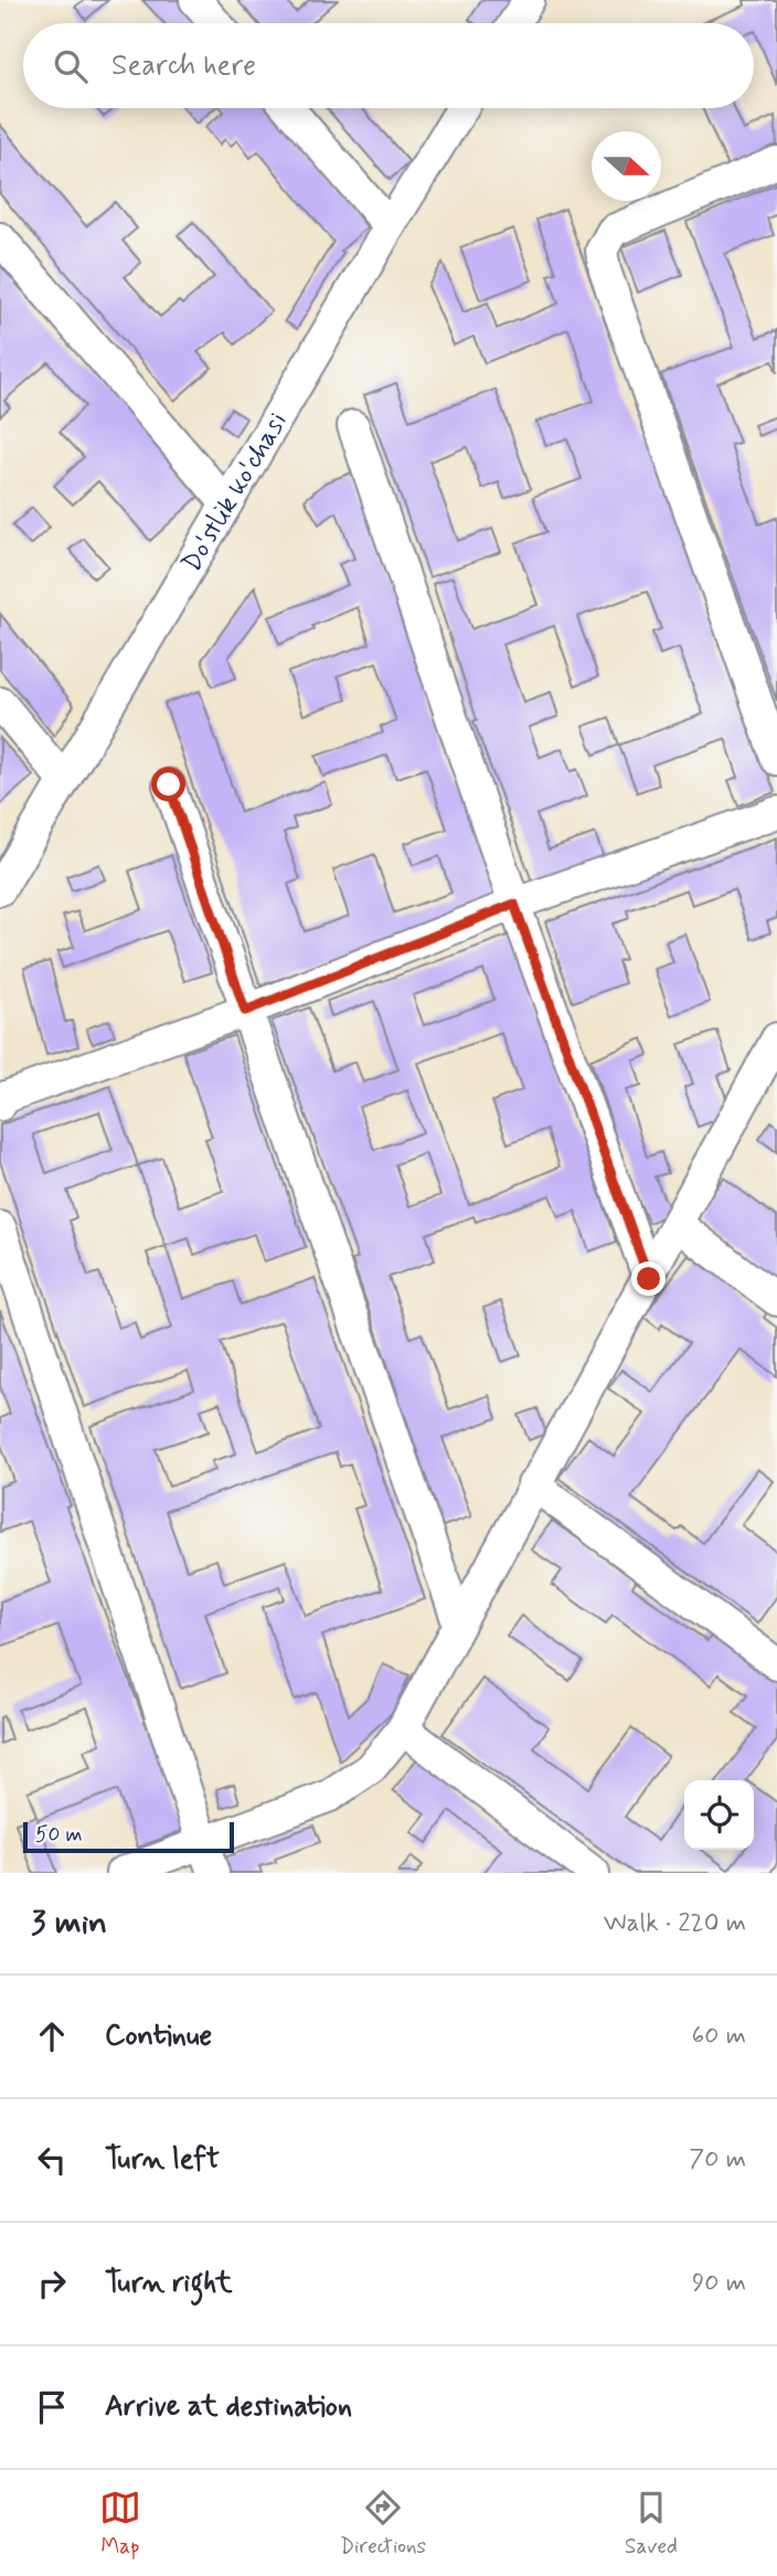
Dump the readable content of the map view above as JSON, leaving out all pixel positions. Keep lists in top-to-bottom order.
{
  "streets": {
    "street": ["Do'stlik ko'chasi"]
  },
  "scale_bar": "50 m",
  "north": "right",
  "page": {
    "search": "Search here",
    "scale": "50 m",
    "heading": ["3 min", "Walk · 220 m"],
    "list": [
      ["Continue", "60 m"],
      ["Turn left", "70 m"],
      ["Turn right", "90 m"],
      "Arrive at destination"
    ],
    "nav": ["Map", "Directions", "Saved"]
  }
}
